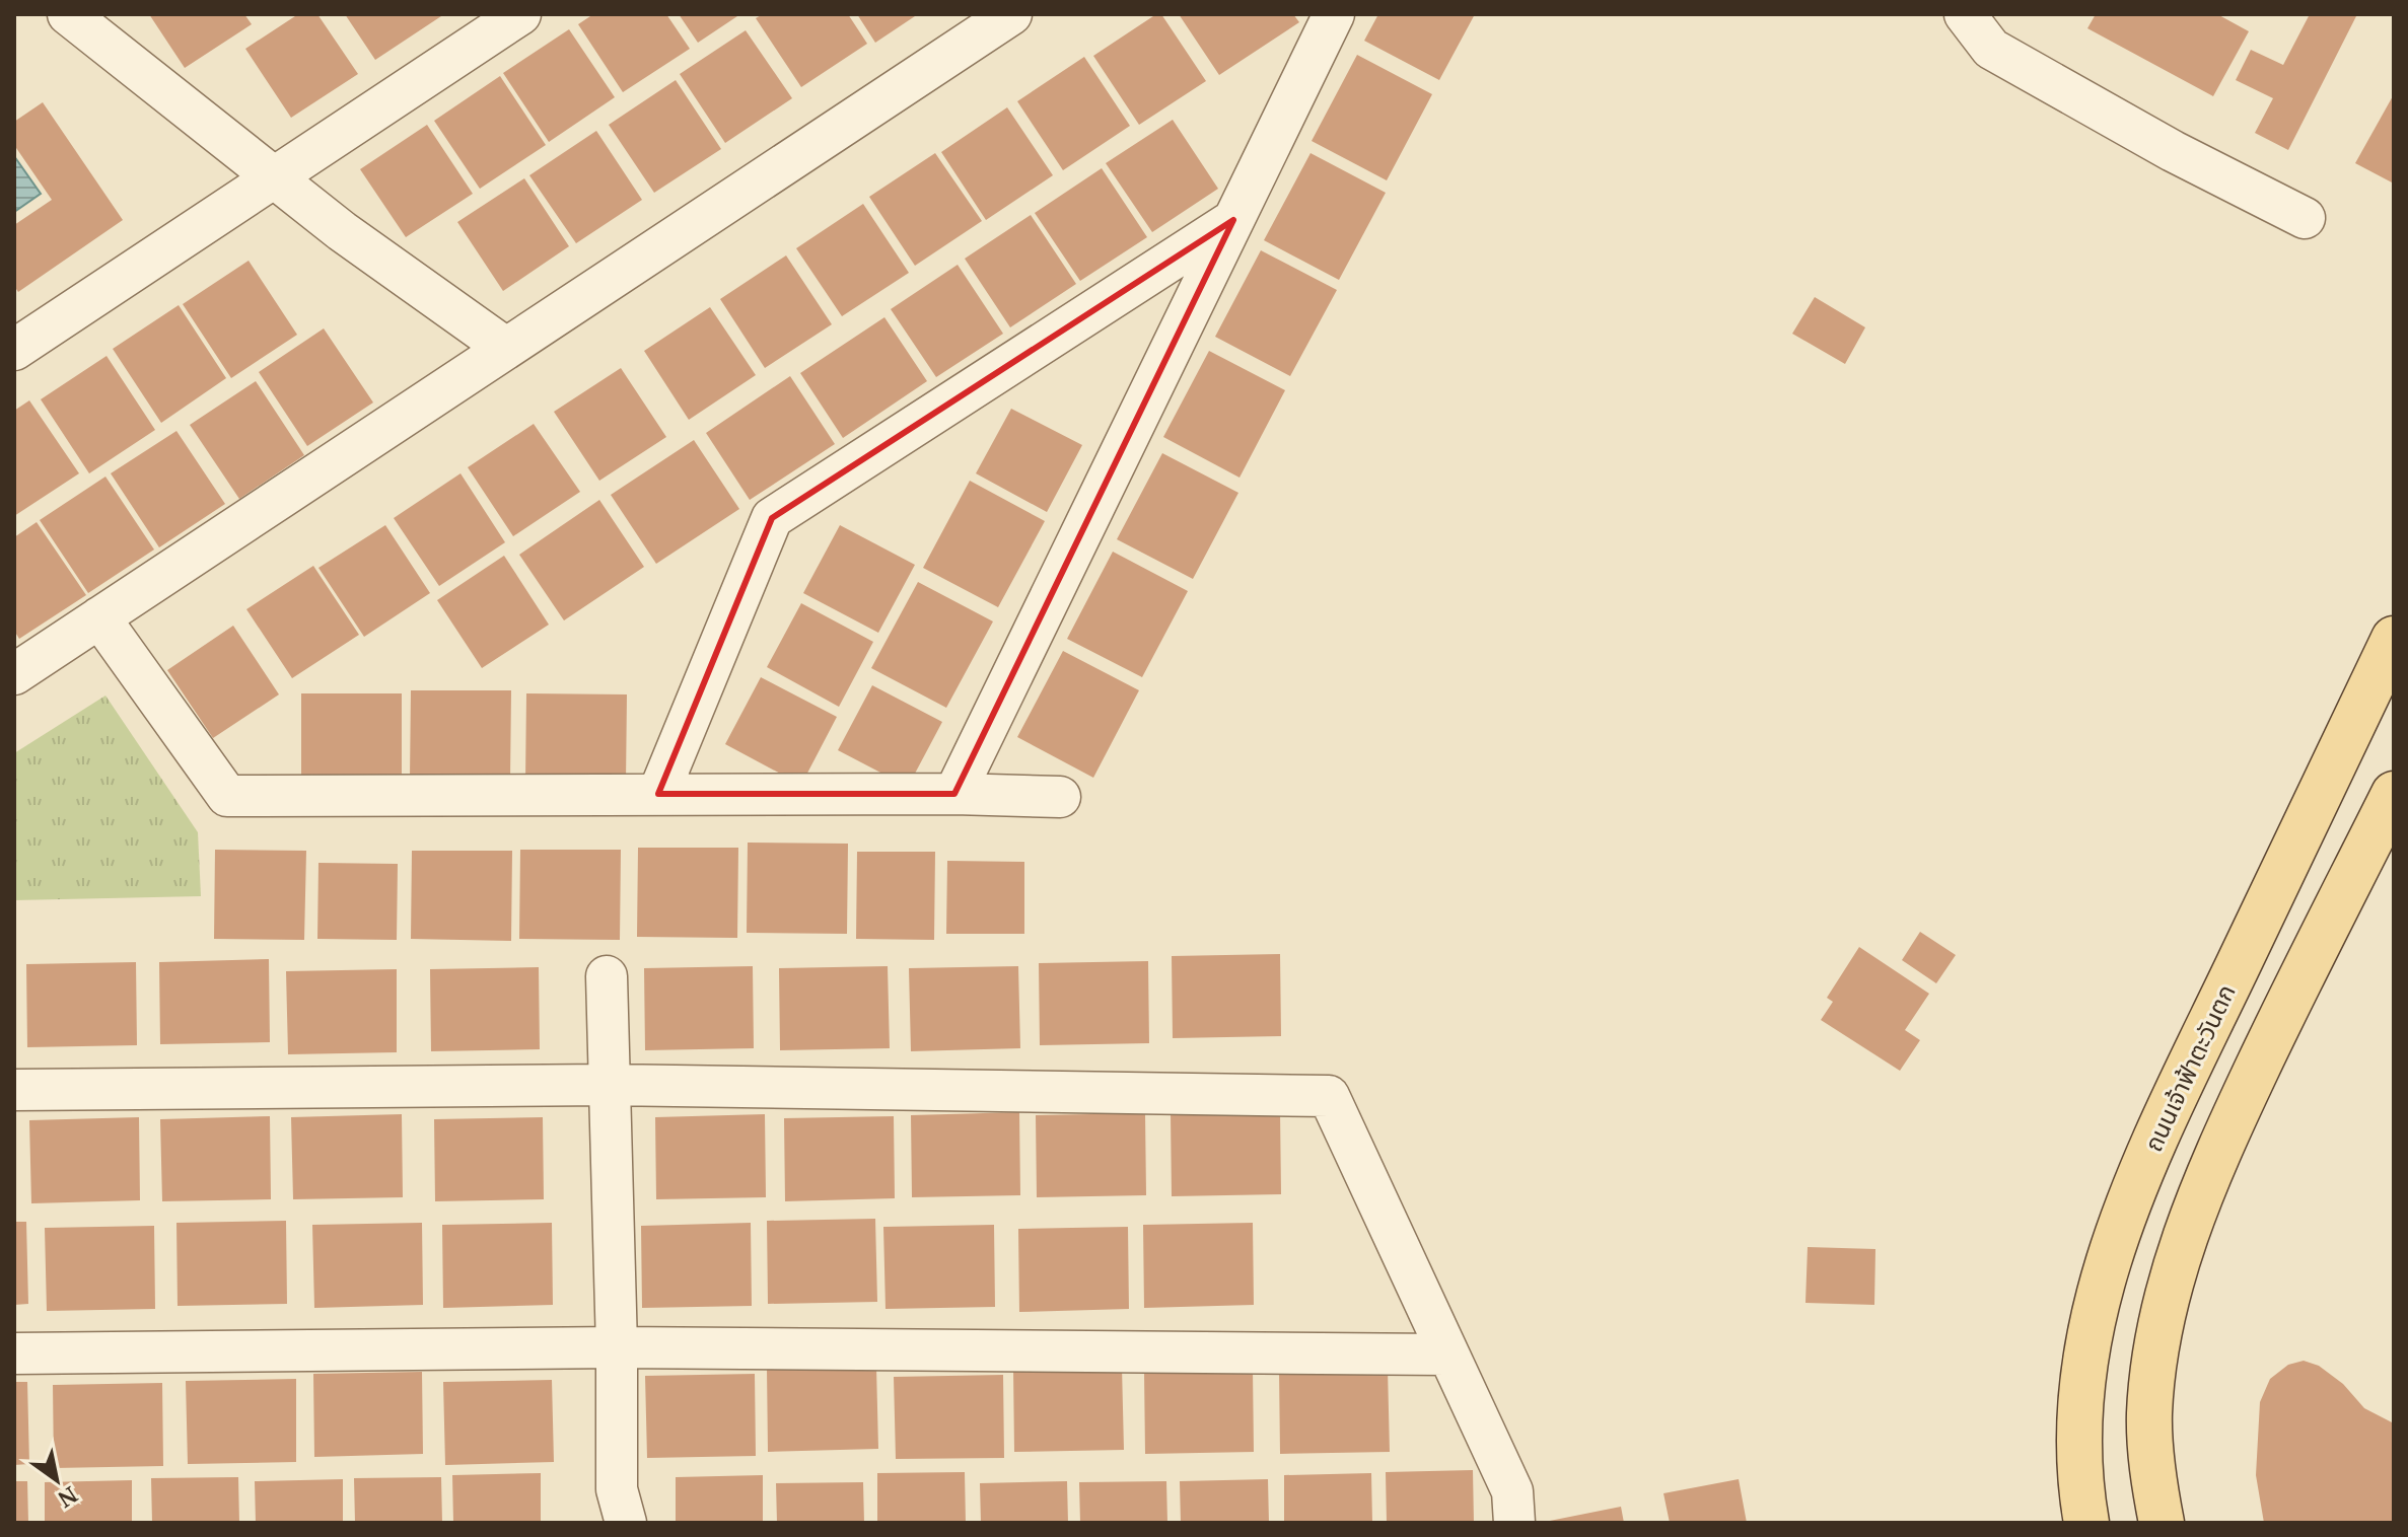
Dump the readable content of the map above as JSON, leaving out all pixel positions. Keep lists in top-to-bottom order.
{
  "streets": {
    "main road": ["ถนนเจ้าฟ้าตะวันตก"]
  },
  "north": "bottom right"
}
